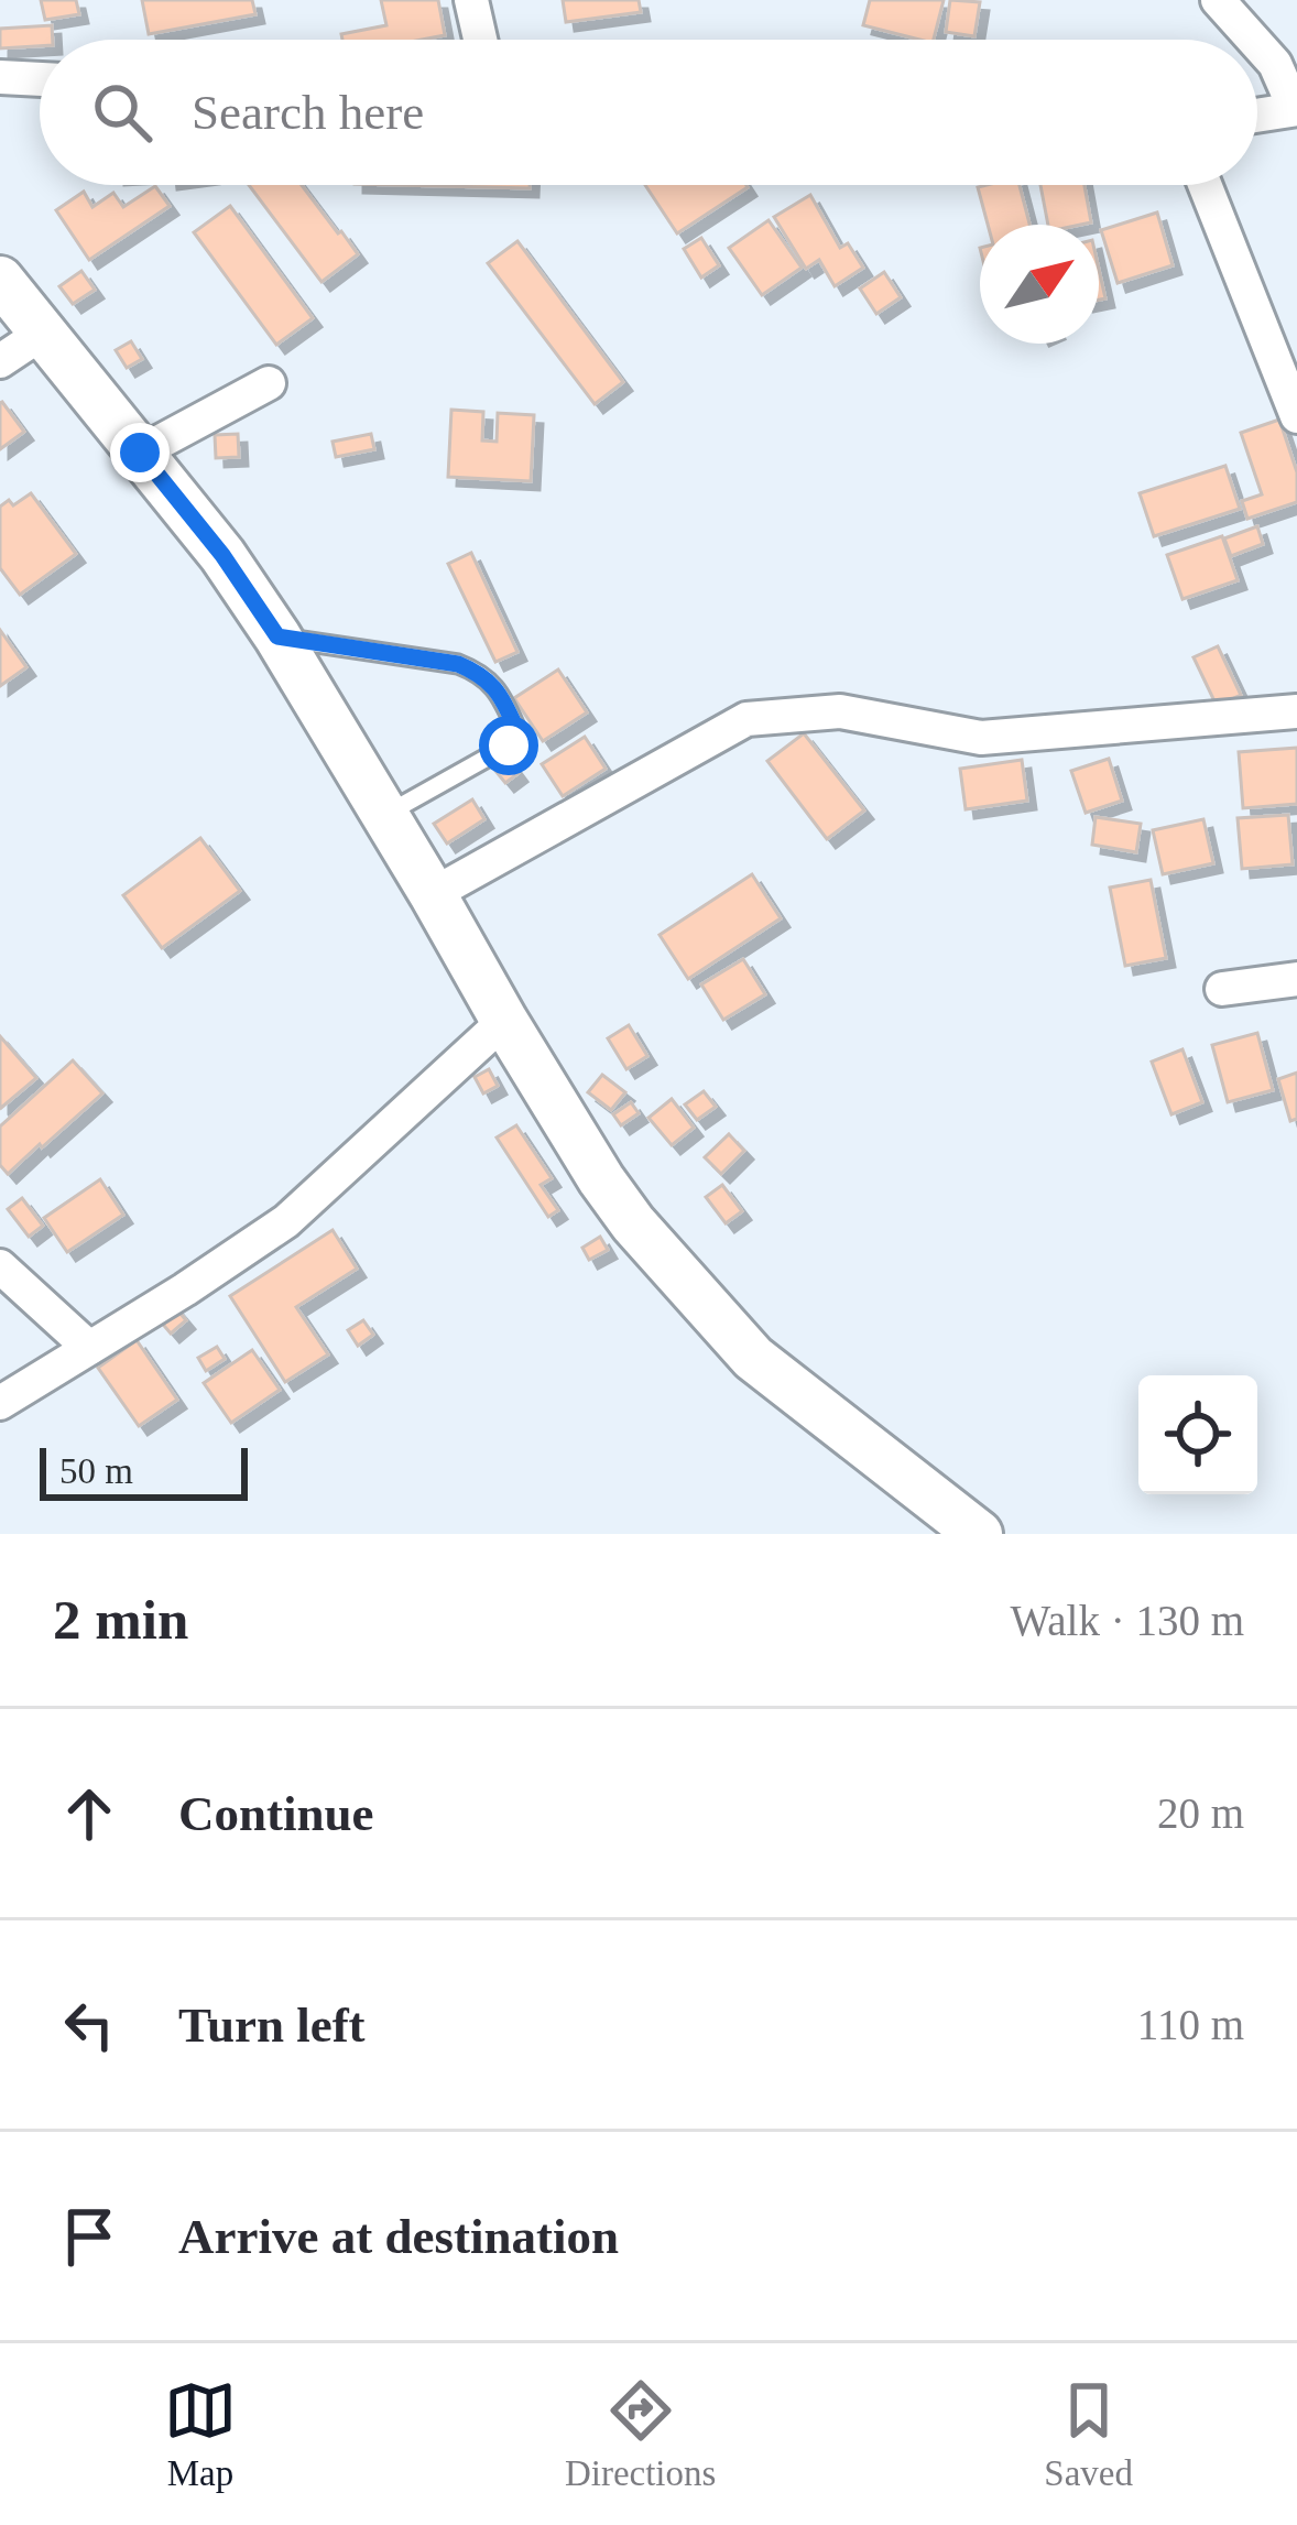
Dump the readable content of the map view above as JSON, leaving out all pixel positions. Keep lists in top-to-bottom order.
{
  "scale_bar": "50 m",
  "north": "top right",
  "page": {
    "search": "Search here",
    "scale": "50 m",
    "heading": ["2 min", "Walk · 130 m"],
    "list": [
      ["Continue", "20 m"],
      ["Turn left", "110 m"],
      "Arrive at destination"
    ],
    "nav": ["Map", "Directions", "Saved"]
  }
}
